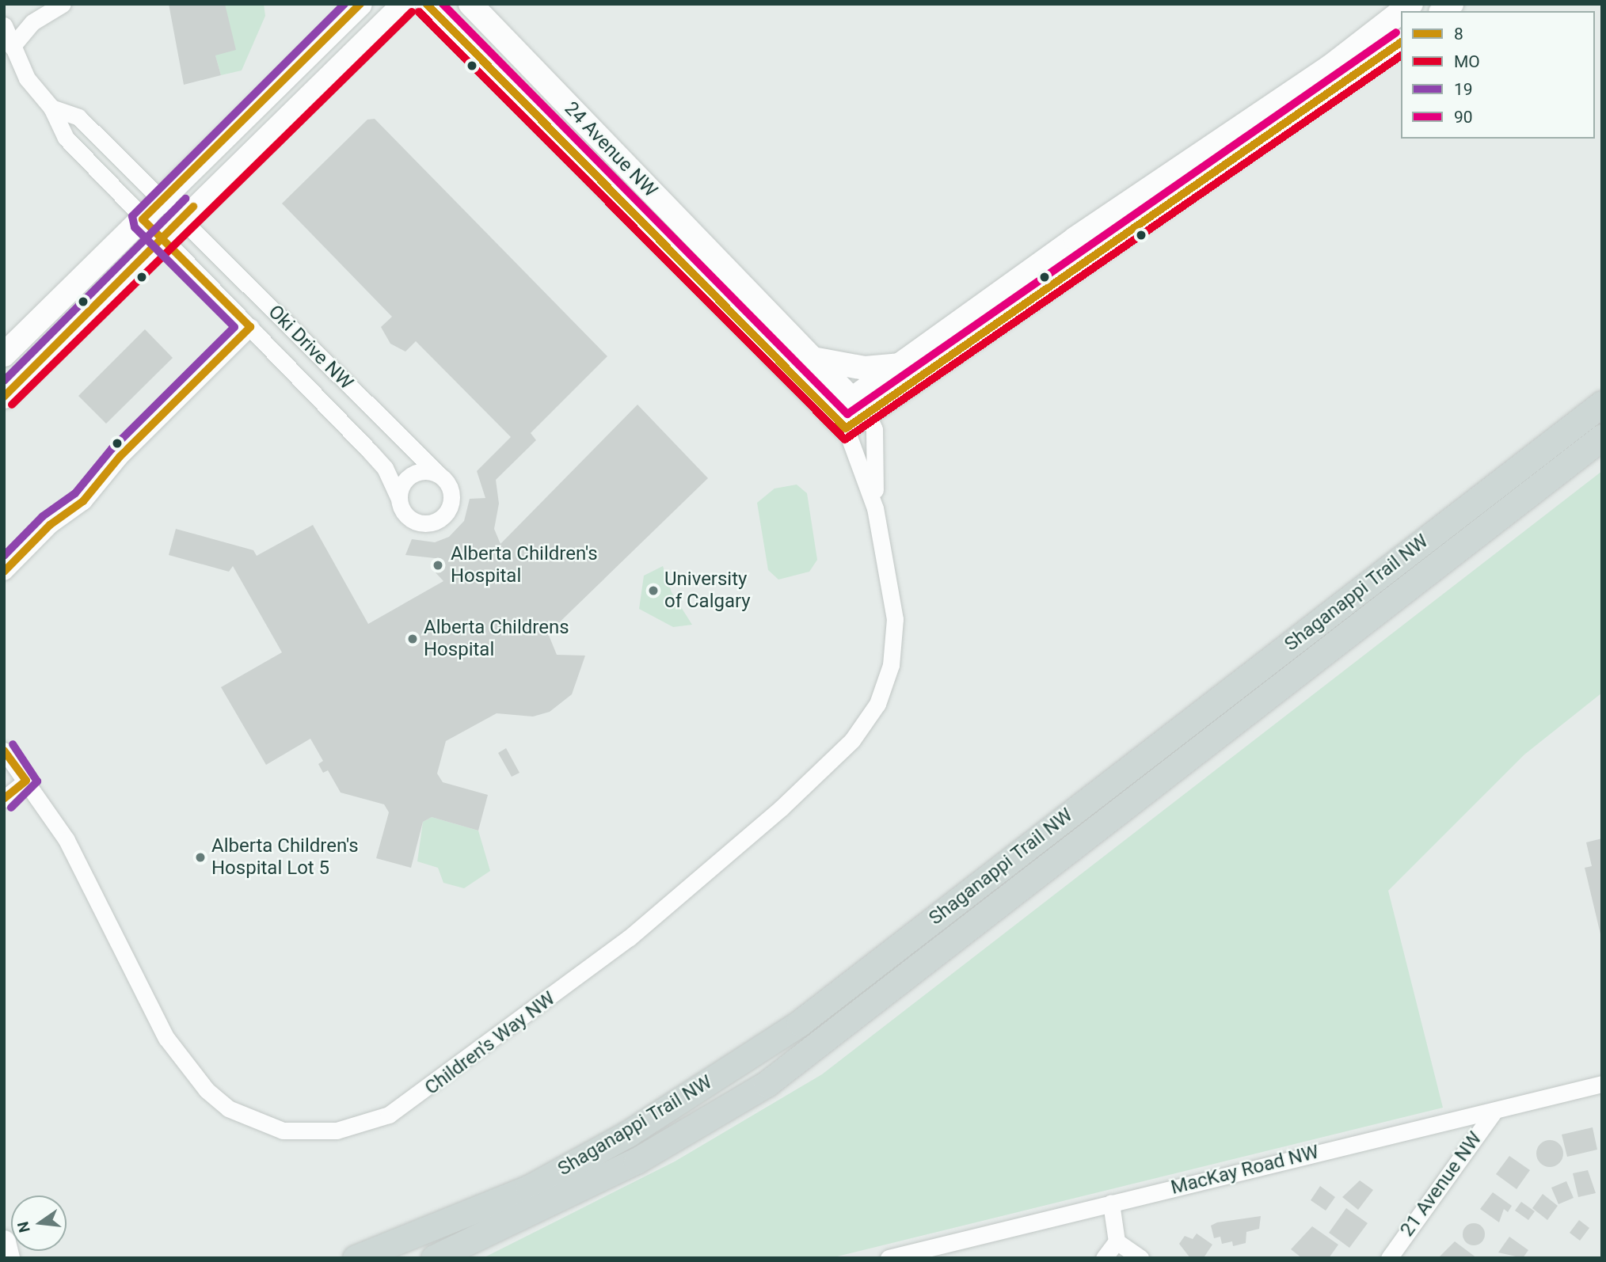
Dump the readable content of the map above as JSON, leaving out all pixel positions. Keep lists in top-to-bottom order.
{
  "streets": {
    "main road": ["Shaganappi Trail NW"],
    "street": [
      "24 Avenue NW",
      "Oki Drive NW",
      "Children's Way NW",
      "MacKay Road NW",
      "21 Avenue NW"
    ]
  },
  "crossings": [
    ["24 Avenue NW", "Children's Way NW"],
    ["MacKay Road NW", "21 Avenue NW"]
  ],
  "places": [
    "Alberta Children's Hospital",
    "University of Calgary",
    "Alberta Childrens Hospital",
    "Alberta Children's Hospital Lot 5"
  ],
  "lines": [
    "transit line 8",
    "transit line 19",
    "transit line 90",
    "transit line MO"
  ],
  "legend": [
    "8",
    "MO",
    "19",
    "90"
  ],
  "north": "left"
}
